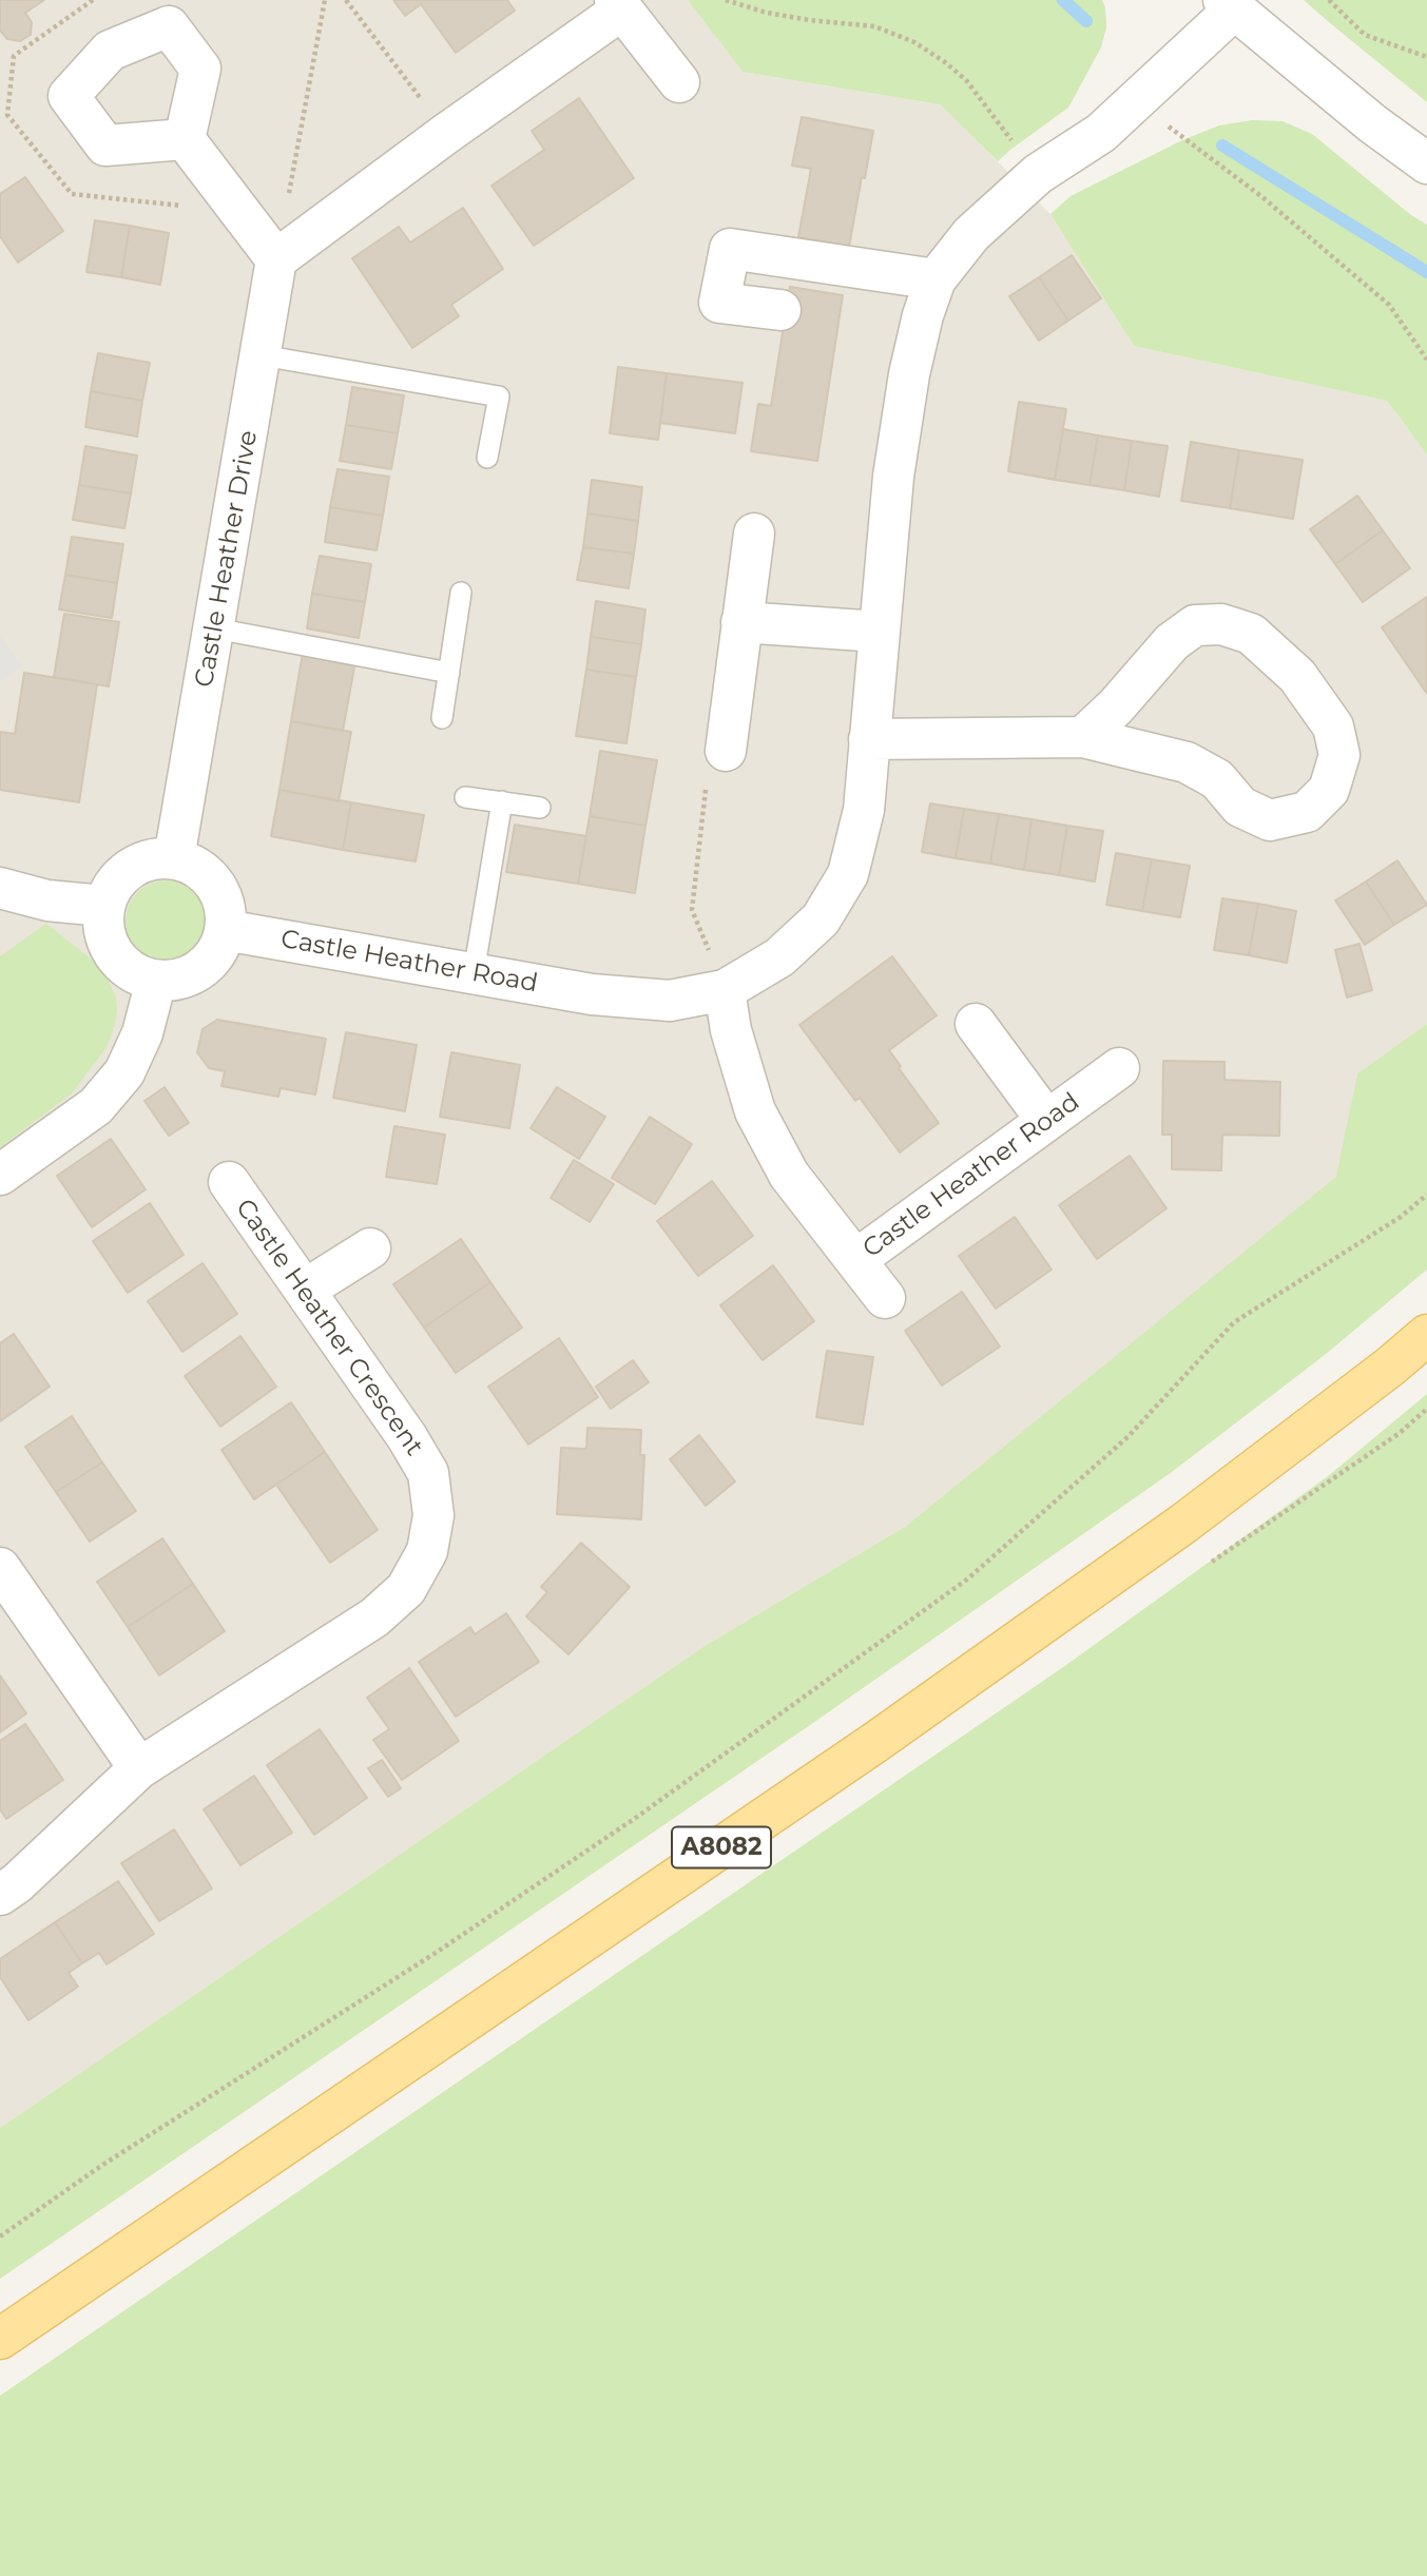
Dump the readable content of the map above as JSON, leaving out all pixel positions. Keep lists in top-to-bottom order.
{
  "streets": {
    "main road": ["A8082"],
    "street": ["Castle Heather Drive", "Castle Heather Road", "Castle Heather Crescent"]
  },
  "crossings": [
    ["Castle Heather Drive", "Castle Heather Road"]
  ]
}
